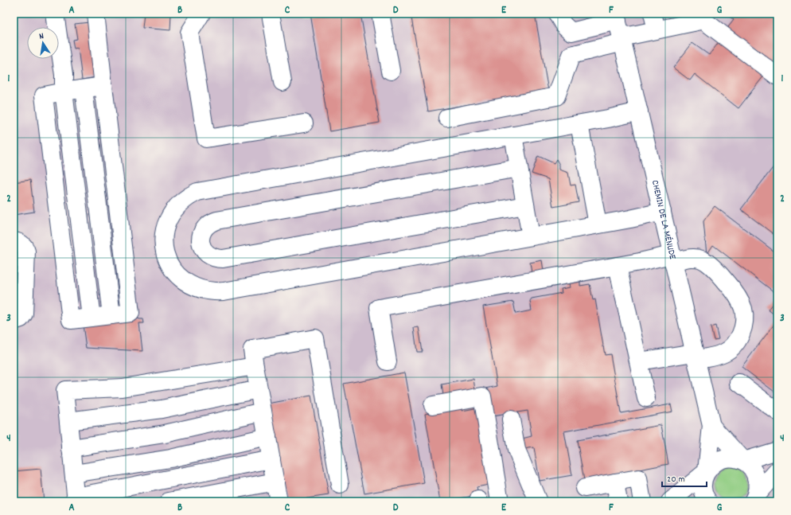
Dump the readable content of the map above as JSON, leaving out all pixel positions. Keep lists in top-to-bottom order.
{
  "streets": {
    "street": ["CHEMIN DE LA MÉNUDE"]
  },
  "scale_bar": "20 m",
  "north": "top",
  "grid": {
    "columns": [
      "A",
      "B",
      "C",
      "D",
      "E",
      "F",
      "G"
    ],
    "rows": [
      "1",
      "2",
      "3",
      "4"
    ]
  }
}
